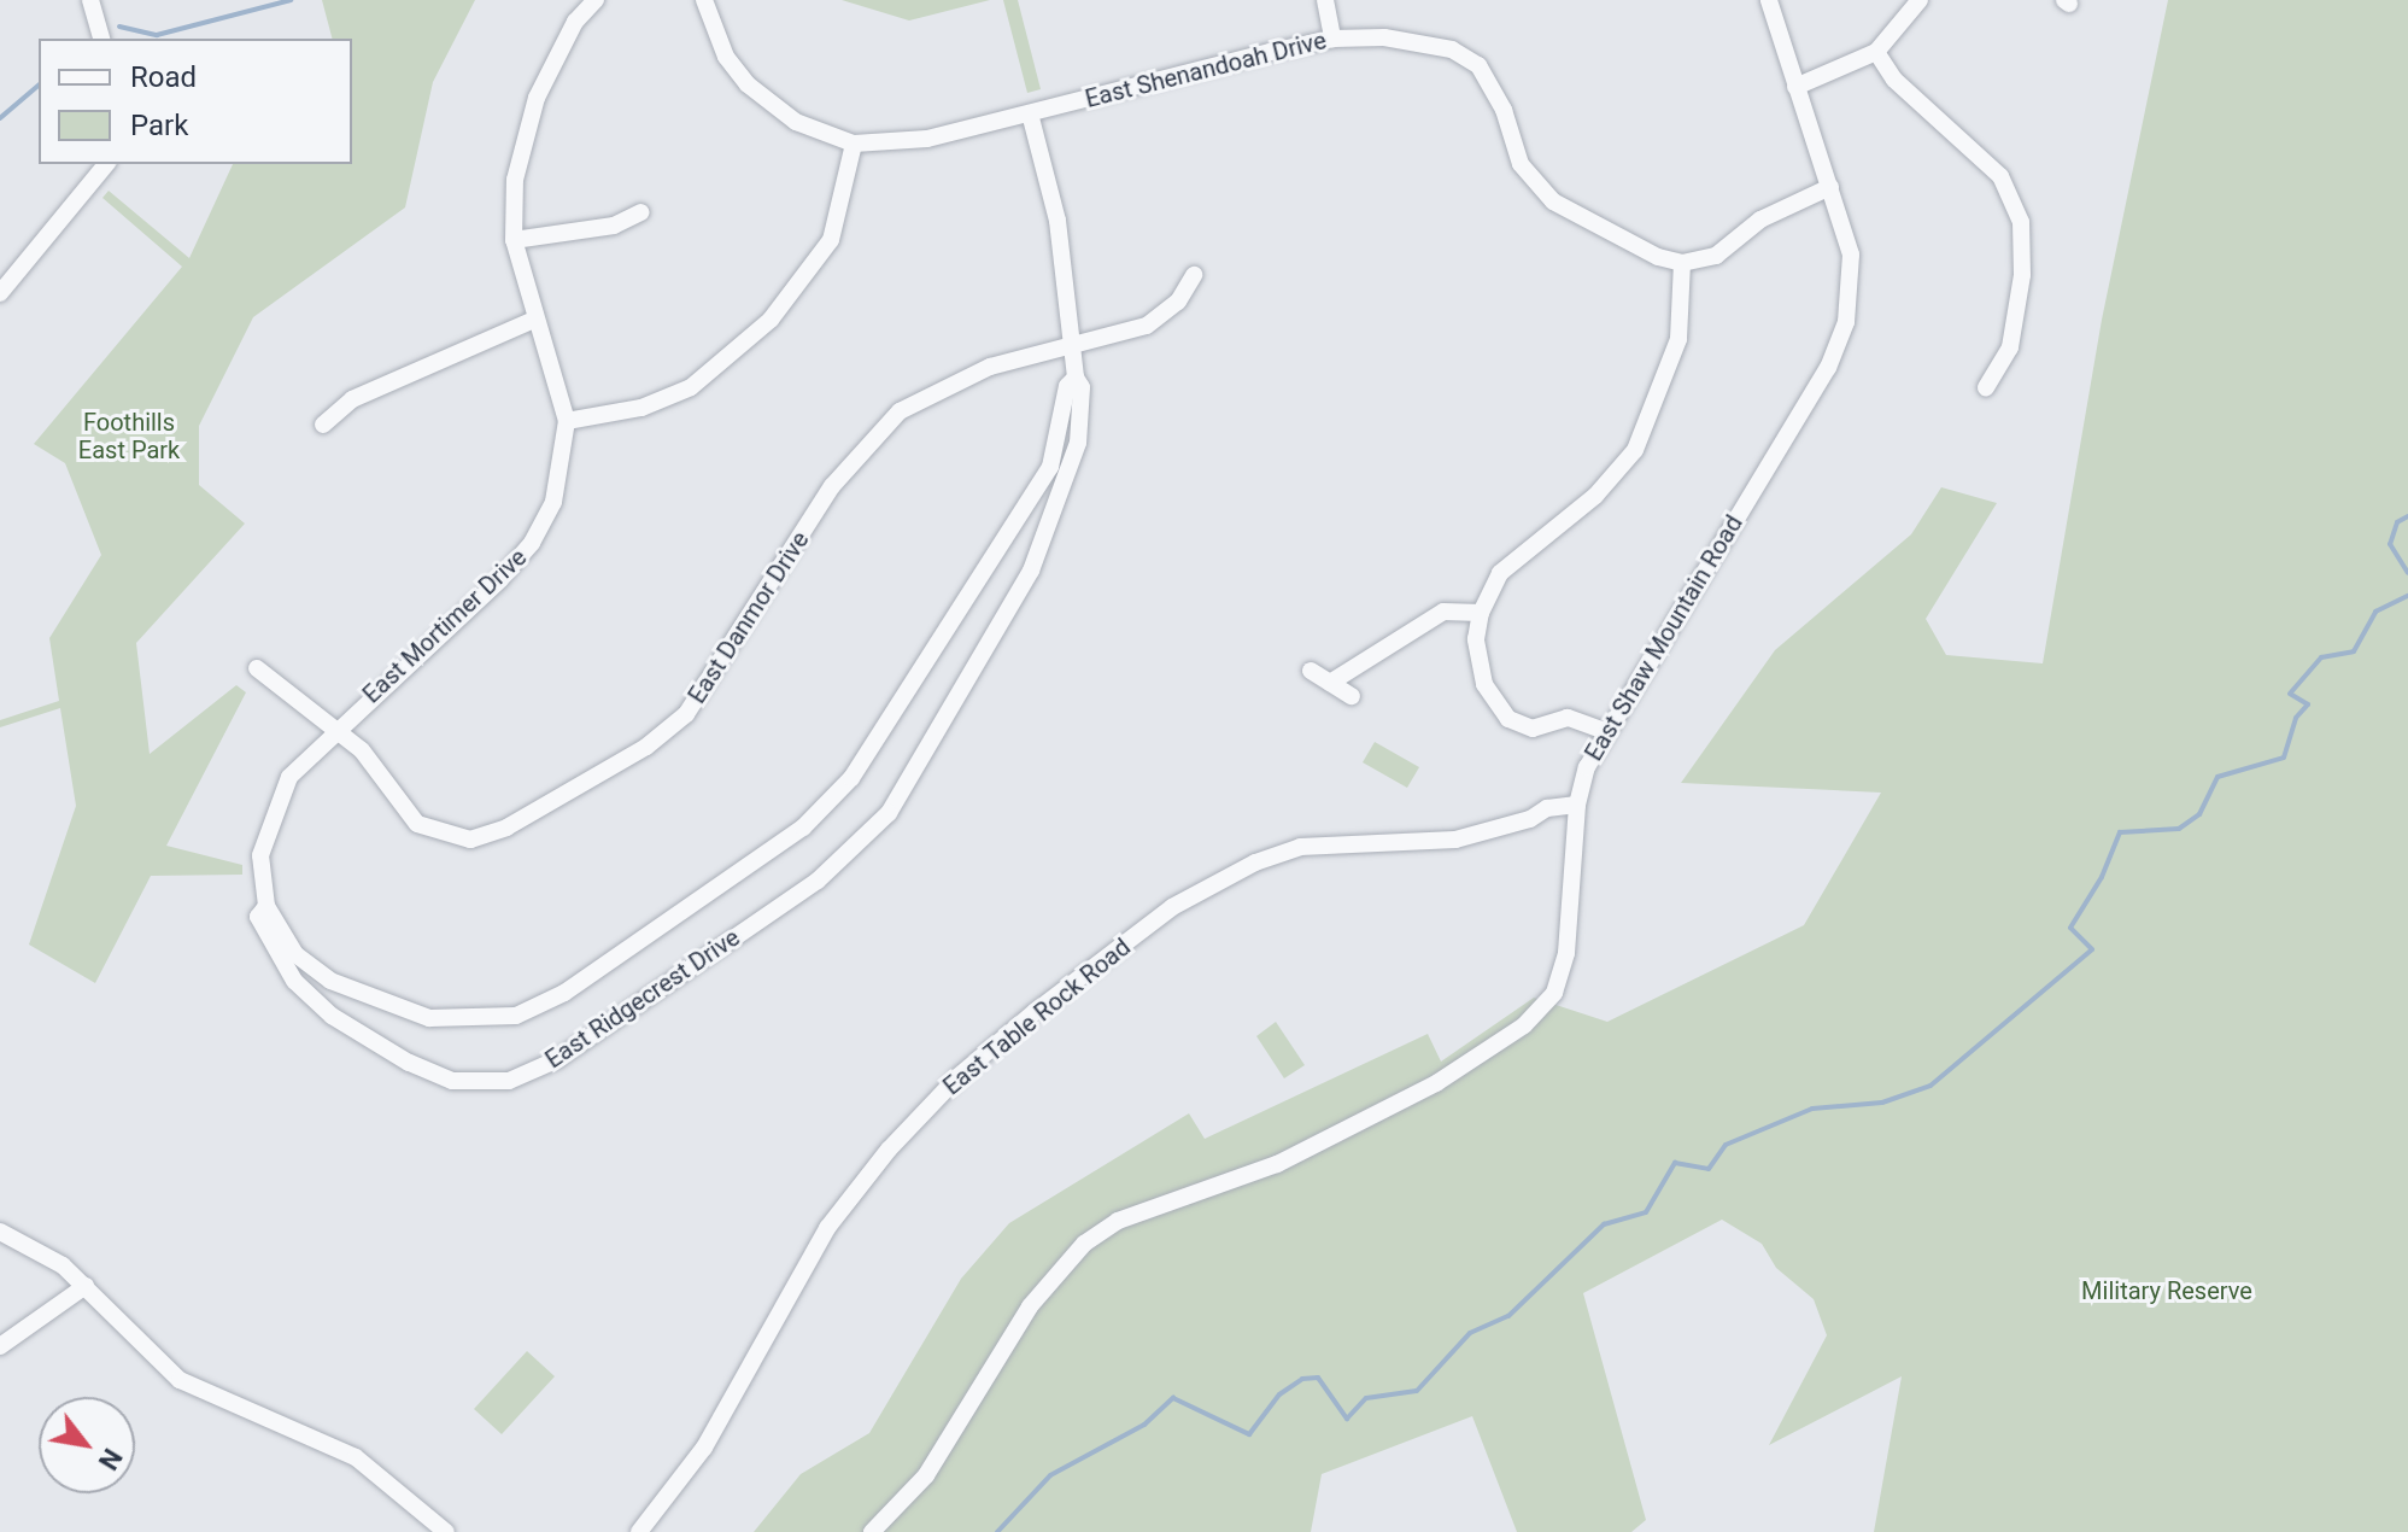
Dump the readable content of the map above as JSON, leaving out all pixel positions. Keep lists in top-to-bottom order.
{
  "streets": {
    "street": [
      "East Shenandoah Drive",
      "East Danmor Drive",
      "East Mortimer Drive",
      "East Shaw Mountain Road",
      "East Ridgecrest Drive",
      "East Table Rock Road"
    ]
  },
  "crossings": [
    ["East Shenandoah Drive", "East Ridgecrest Drive"],
    ["East Danmor Drive", "East Mortimer Drive"],
    ["East Danmor Drive", "East Ridgecrest Drive"],
    ["East Mortimer Drive", "East Ridgecrest Drive"],
    ["East Shaw Mountain Road", "East Table Rock Road"]
  ],
  "parks": ["Foothills East Park", "Military Reserve"],
  "legend": ["Road", "Park"],
  "north": "bottom right"
}
